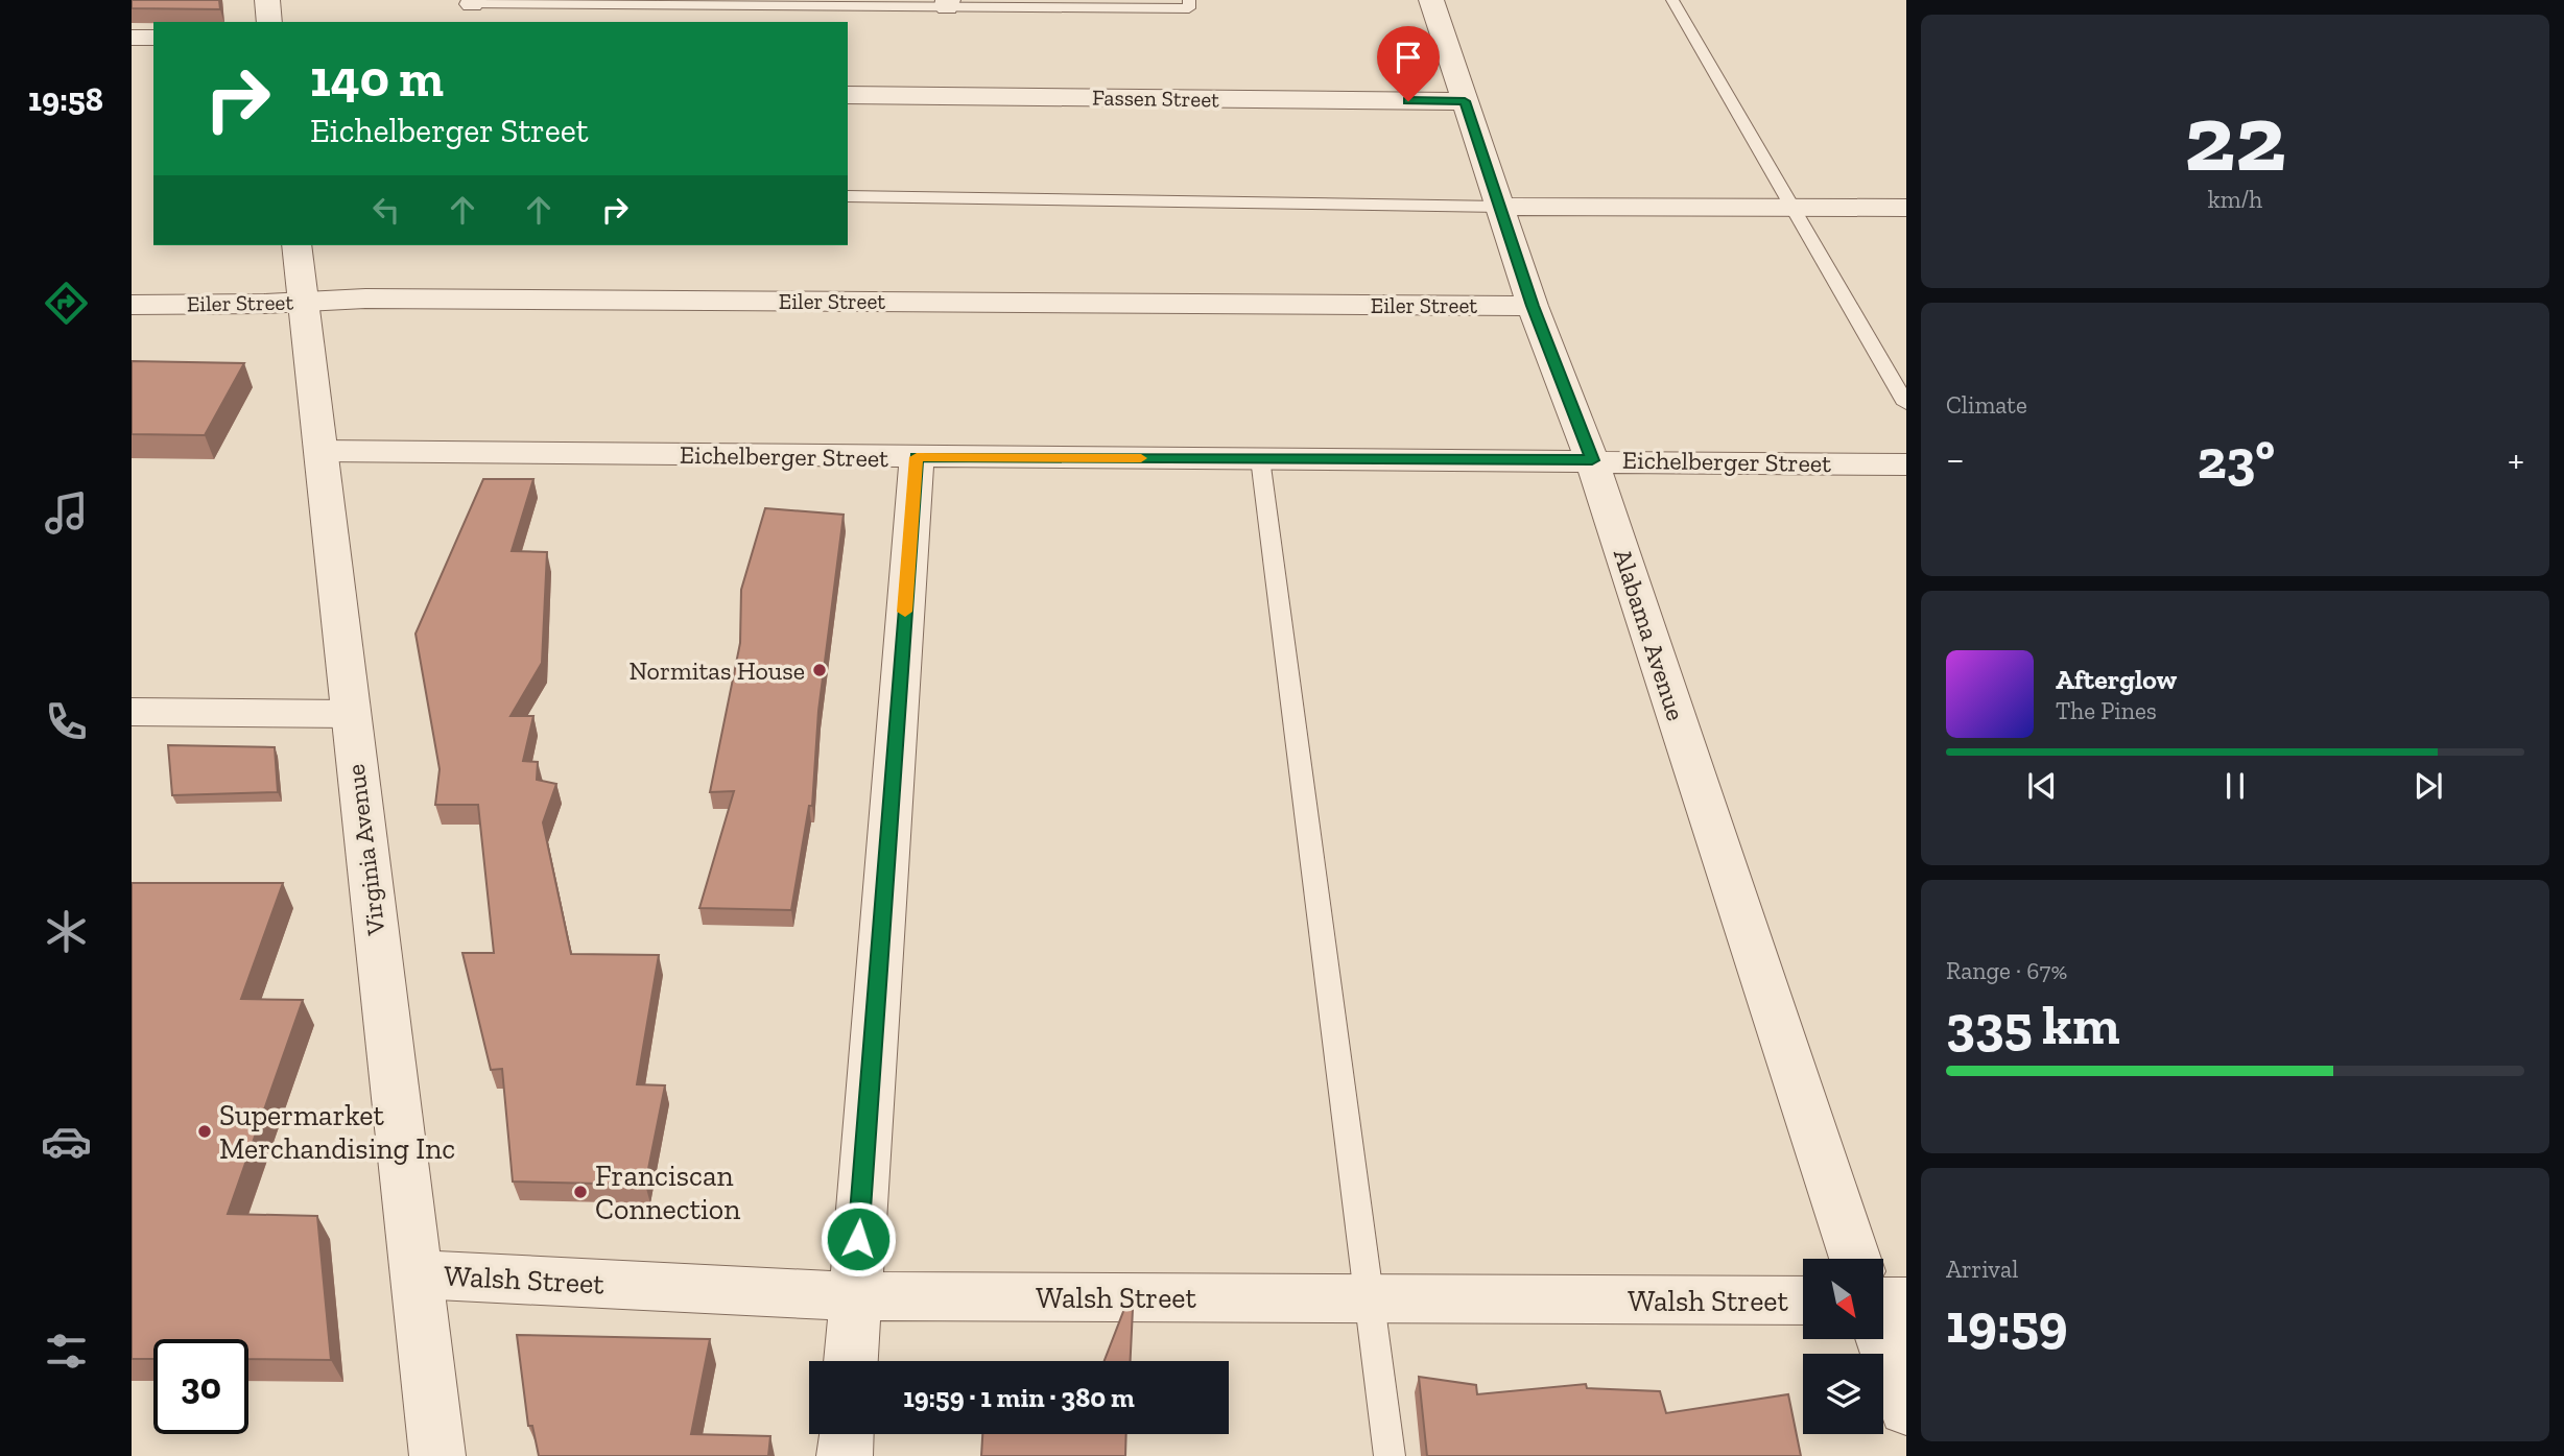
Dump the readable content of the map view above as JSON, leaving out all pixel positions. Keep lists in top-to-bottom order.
{
  "streets": {
    "street": [
      "Fassen Street",
      "Eiler Street",
      "Eichelberger Street",
      "Alabama Avenue",
      "Virginia Avenue",
      "Walsh Street"
    ]
  },
  "crossings": [
    ["Fassen Street", "Alabama Avenue"],
    ["Eiler Street", "Alabama Avenue"],
    ["Eiler Street", "Virginia Avenue"],
    ["Eichelberger Street", "Alabama Avenue"],
    ["Eichelberger Street", "Virginia Avenue"],
    ["Virginia Avenue", "Walsh Street"]
  ],
  "places": ["Normitas House", "Supermarket Merchandising Inc", "Franciscan Connection"],
  "north": "bottom right",
  "page": {
    "tabs": "19:58",
    "tile": [
      ["22", "km/h"],
      "Climate",
      ["Range · 67%", "335 km"],
      ["Arrival", "19:59"]
    ],
    "turn": ["140 m", "Eichelberger Street"],
    "heat": ["−", "23°", "+"],
    "song": ["Afterglow", "The Pines"],
    "limit": "30",
    "trip": "19:59 · 1 min · 380 m"
  }
}
